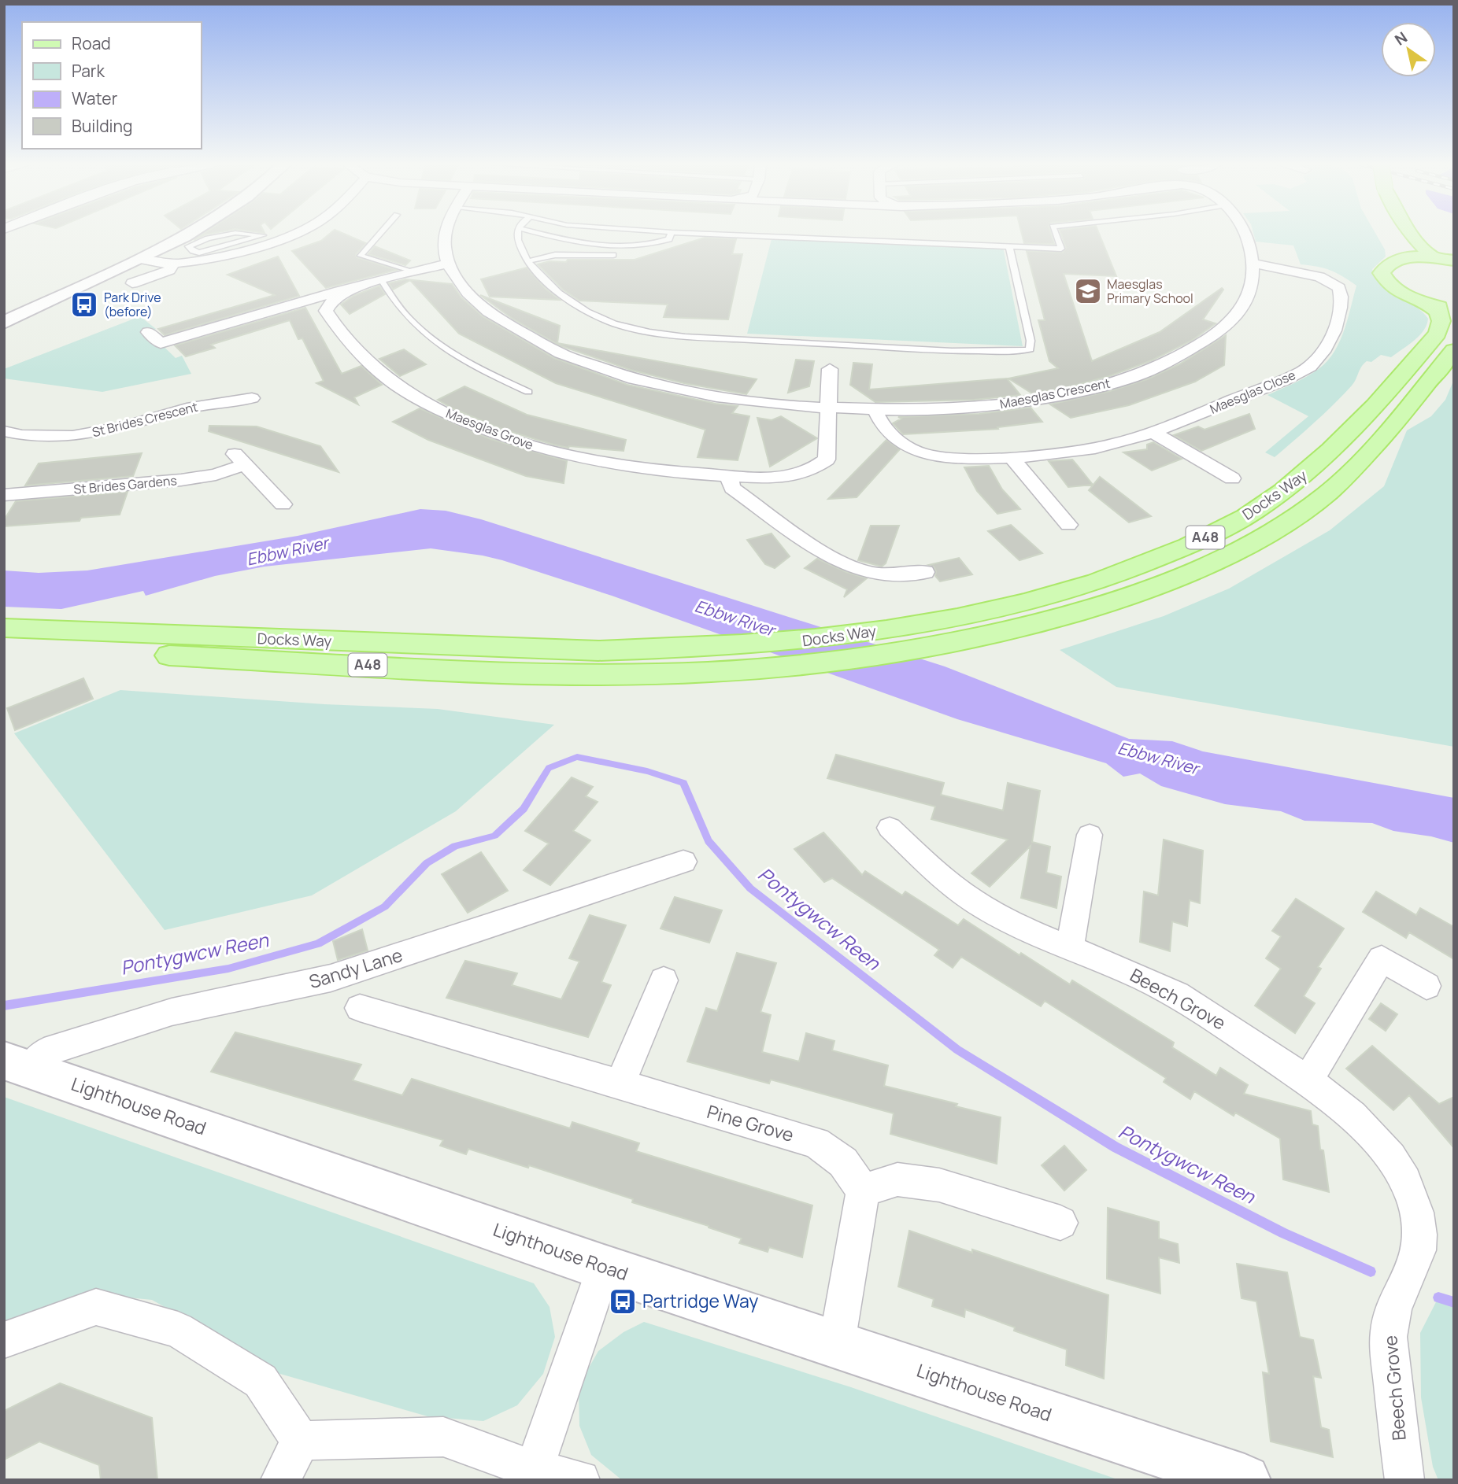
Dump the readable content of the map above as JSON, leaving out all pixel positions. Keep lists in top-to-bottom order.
{
  "streets": {
    "main road": ["Docks Way", "A48", "Lighthouse Road"],
    "street": [
      "Maesglas Close",
      "Maesglas Crescent",
      "St Brides Crescent",
      "Maesglas Grove",
      "St Brides Gardens",
      "Sandy Lane",
      "Beech Grove",
      "Pine Grove"
    ]
  },
  "crossings": [
    ["Maesglas Close", "Maesglas Crescent"],
    ["Maesglas Crescent", "Maesglas Grove"],
    ["Sandy Lane", "Lighthouse Road"]
  ],
  "water": ["Ebbw River", "Pontygwcw Reen"],
  "places": {
    "school or university": ["Maesglas Primary School"],
    "bus stop": ["Park Drive (before)", "Partridge Way"]
  },
  "legend": [
    "Road",
    "Park",
    "Water",
    "Building"
  ],
  "north": "top left"
}
